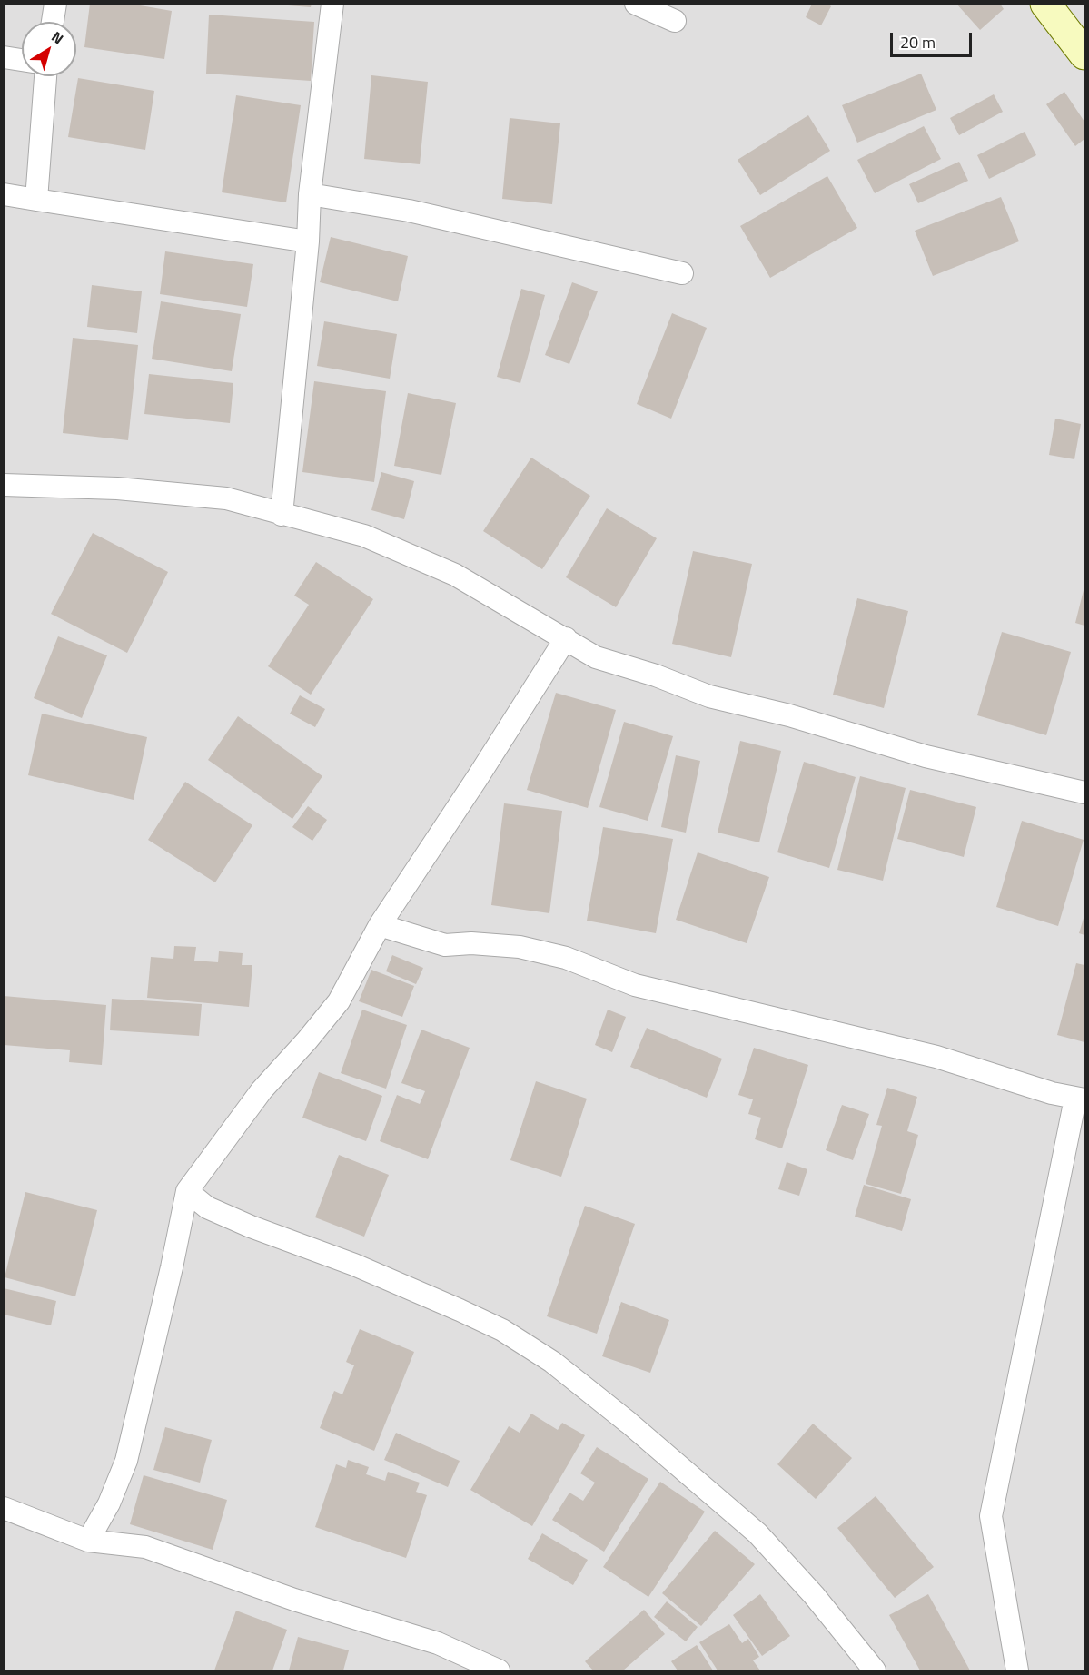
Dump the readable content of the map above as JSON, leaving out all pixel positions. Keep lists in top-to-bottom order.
{
  "scale_bar": "20 m",
  "north": "top right"
}
